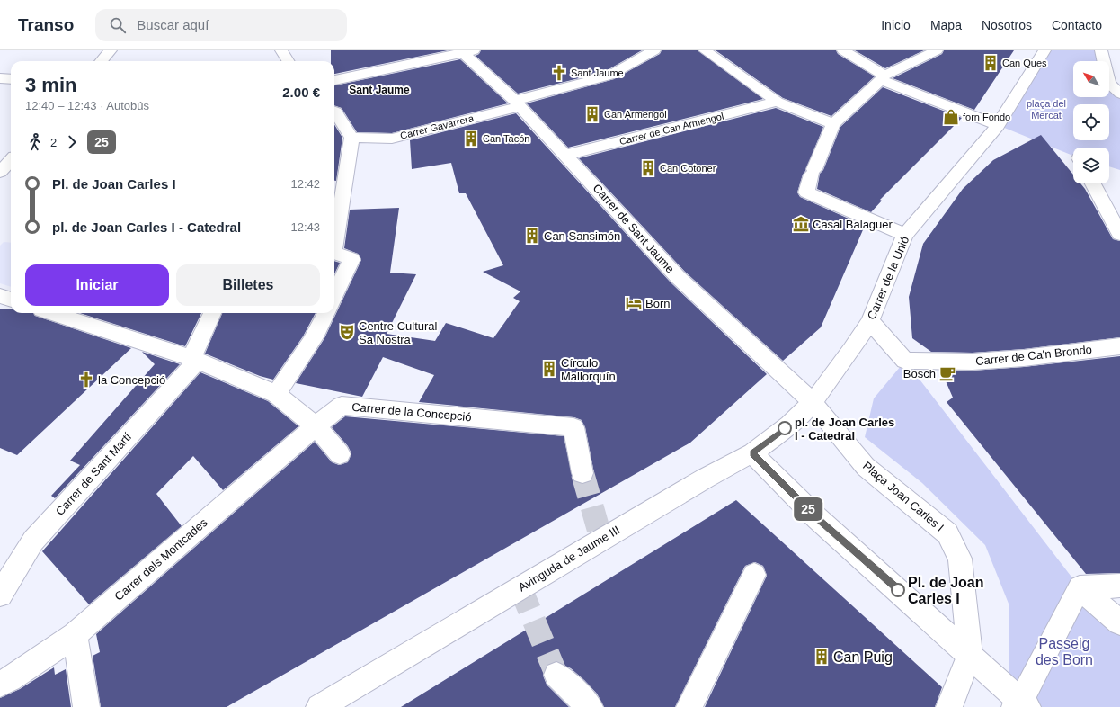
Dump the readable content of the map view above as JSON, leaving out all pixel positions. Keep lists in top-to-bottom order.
{
  "streets": {
    "street": [
      "Carrer Gavarrera",
      "Carrer de Can Armengol",
      "Carrer de Sant Jaume",
      "Carrer de la Unió",
      "Carrer de Ca'n Brondo",
      "Carrer de la Concepció",
      "Carrer de Sant Martí",
      "Plaça Joan Carles I",
      "Avinguda de Jaume III",
      "Carrer dels Montcades"
    ]
  },
  "crossings": [
    ["Carrer Gavarrera", "Carrer de Sant Jaume"],
    ["Carrer de Can Armengol", "Carrer de Sant Jaume"],
    ["Carrer de Sant Jaume", "Carrer de la Unió"],
    ["Carrer de Sant Jaume", "Plaça Joan Carles I"],
    ["Carrer de Sant Jaume", "Avinguda de Jaume III"],
    ["Carrer de la Unió", "Carrer de Ca'n Brondo"],
    ["Carrer de la Unió", "Plaça Joan Carles I"],
    ["Carrer de la Unió", "Avinguda de Jaume III"],
    ["Carrer de la Concepció", "Carrer dels Montcades"],
    ["Plaça Joan Carles I", "Avinguda de Jaume III"]
  ],
  "districts": ["Sant Jaume"],
  "parks": ["plaça del Mercat", "Passeig des Born"],
  "places": {
    "building": [
      "Can Ques",
      "Can Armengol",
      "Can Tacón",
      "Can Cotoner",
      "Can Sansimón",
      "Círculo Mallorquín",
      "Can Puig"
    ],
    "church": ["Sant Jaume", "la Concepció"],
    "shop": ["forn Fondo"],
    "museum": ["Casal Balaguer"],
    "hotel": ["Born"],
    "theatre": ["Centre Cultural Sa Nostra"],
    "cafe": ["Bosch"],
    "other": ["pl. de Joan Carles I - Catedral", "Pl. de Joan Carles I"]
  },
  "lines": ["bus line 25"],
  "north": "top left",
  "page": {
    "header": "Transo",
    "search": "Buscar aquí",
    "nav": [
      "Inicio",
      "Mapa",
      "Nosotros",
      "Contacto"
    ],
    "on_map": "25",
    "heading": ["3 min", "12:40 – 12:43 · Autobús", "2.00 €"],
    "legs": ["2", "25"],
    "list": [
      {
        "name": "Pl. de Joan Carles I",
        "value": "12:42"
      },
      {
        "name": "pl. de Joan Carles I - Catedral",
        "value": "12:43"
      }
    ],
    "buttons": ["Iniciar", "Billetes"]
  }
}
